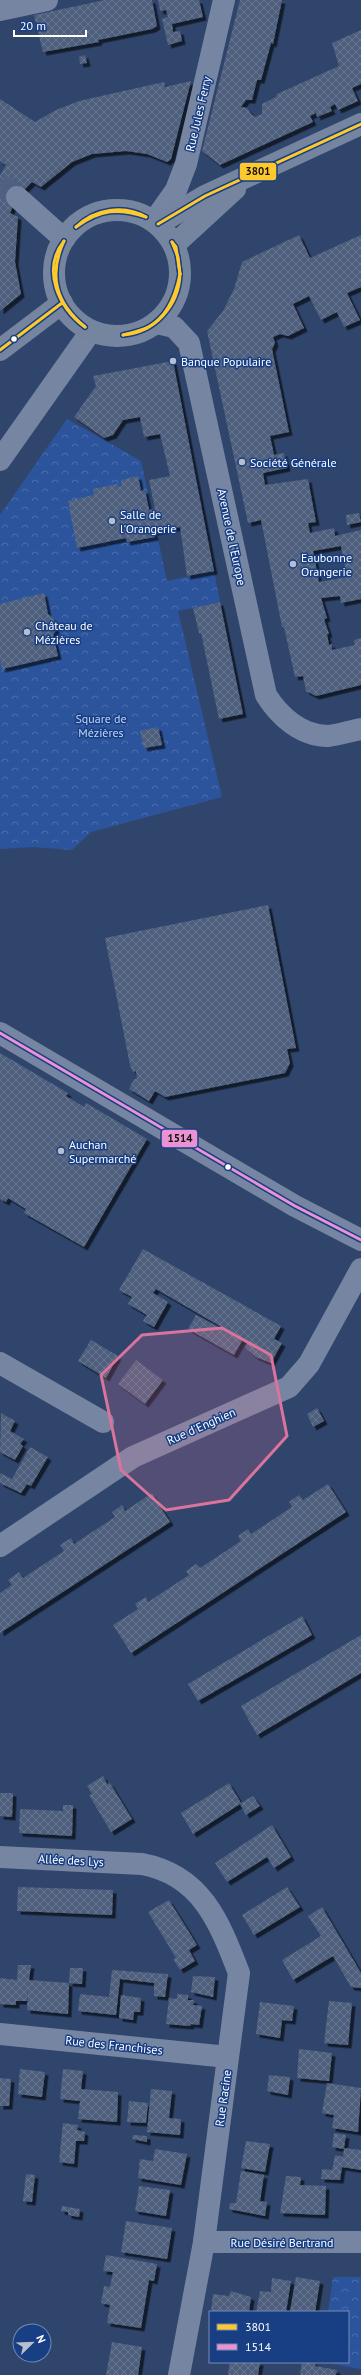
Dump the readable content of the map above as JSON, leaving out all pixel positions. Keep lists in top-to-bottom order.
{
  "streets": {
    "street": [
      "Rue Jules Ferry",
      "Avenue de l'Europe",
      "Rue d'Enghien",
      "Allée des Lys",
      "Rue des Franchises",
      "Rue Racine",
      "Rue Désiré Bertrand"
    ]
  },
  "crossings": [
    ["Rue Jules Ferry", "Avenue de l'Europe"],
    ["Allée des Lys", "Rue Racine"],
    ["Rue des Franchises", "Rue Racine"],
    ["Rue Racine", "Rue Désiré Bertrand"]
  ],
  "parks": ["Square de Mézières"],
  "places": [
    "Banque Populaire",
    "Société Générale",
    "Salle de l'Orangerie",
    "Eaubonne Orangerie",
    "Château de Mézières",
    "Auchan Supermarché"
  ],
  "lines": ["transit line 3801", "transit line 1514"],
  "legend": ["3801", "1514"],
  "scale_bar": "20 m",
  "north": "top right"
}
